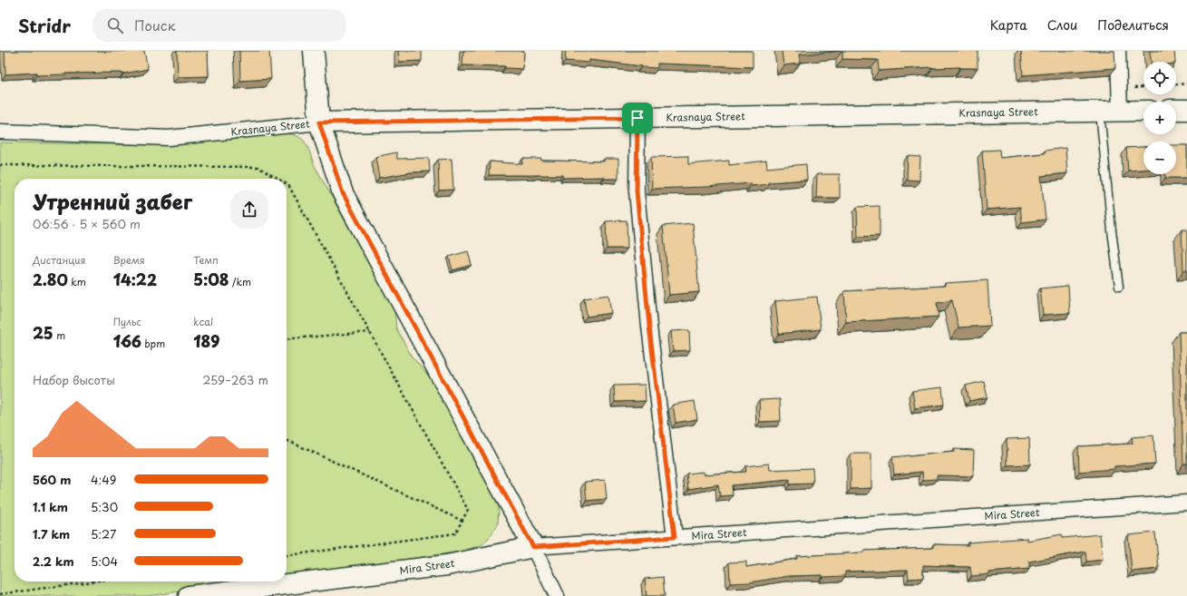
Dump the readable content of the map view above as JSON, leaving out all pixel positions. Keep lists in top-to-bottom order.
{
  "streets": {
    "street": ["Krasnaya Street", "Mira Street"]
  },
  "page": {
    "header": "Stridr",
    "search": "Поиск",
    "nav": ["Карта", "Слои", "Поделиться"],
    "map_buttons": ["+", "−"],
    "heading": ["Утренний забег", "06:56 · 5 × 560 m"],
    "stats": [
      ["Дистанция", "2.80 km"],
      ["Время", "14:22"],
      ["Темп", "5:08 /km"],
      ["25 m"],
      ["Пульс", "166 bpm"],
      ["kcal", "189"]
    ],
    "chart": ["Набор высоты", "259–263 m"],
    "list": [
      {
        "name": "560 m",
        "note": "4:49"
      },
      {
        "name": "1.1 km",
        "note": "5:30"
      },
      {
        "name": "1.7 km",
        "note": "5:27"
      },
      {
        "name": "2.2 km",
        "note": "5:04"
      }
    ]
  }
}
